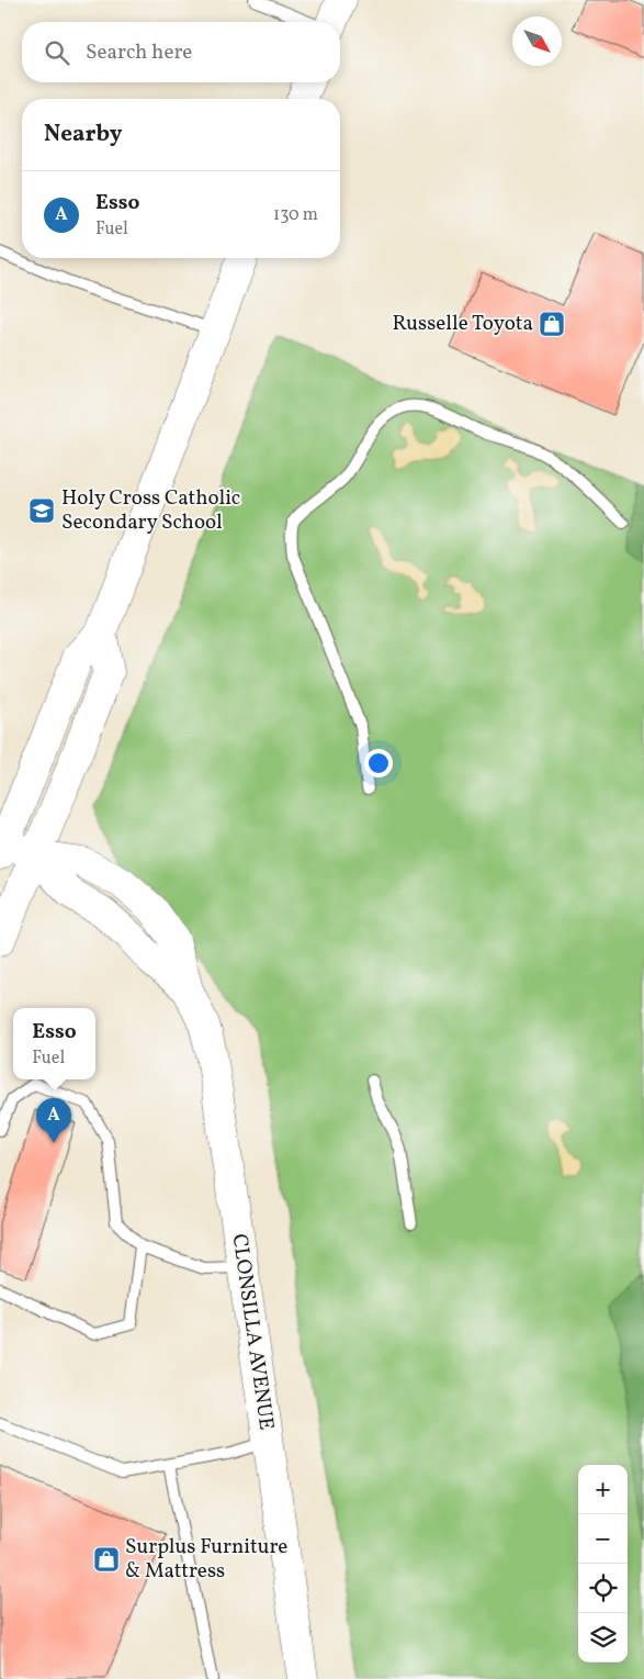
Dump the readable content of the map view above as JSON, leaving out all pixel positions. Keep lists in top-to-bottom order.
{
  "streets": {
    "main road": ["CLONSILLA AVENUE"]
  },
  "places": {
    "shop": ["Russelle Toyota", "Surplus Furniture & Mattress"],
    "school or university": ["Holy Cross Catholic Secondary School"]
  },
  "north": "bottom right",
  "page": {
    "search": "Search here",
    "heading": "Nearby",
    "list": [
      {
        "mark": "A",
        "name": "Esso",
        "note": "Fuel",
        "value": "130 m"
      }
    ],
    "popup": ["Esso", "Fuel"],
    "pins": "A",
    "map_buttons": ["+", "−"]
  }
}
